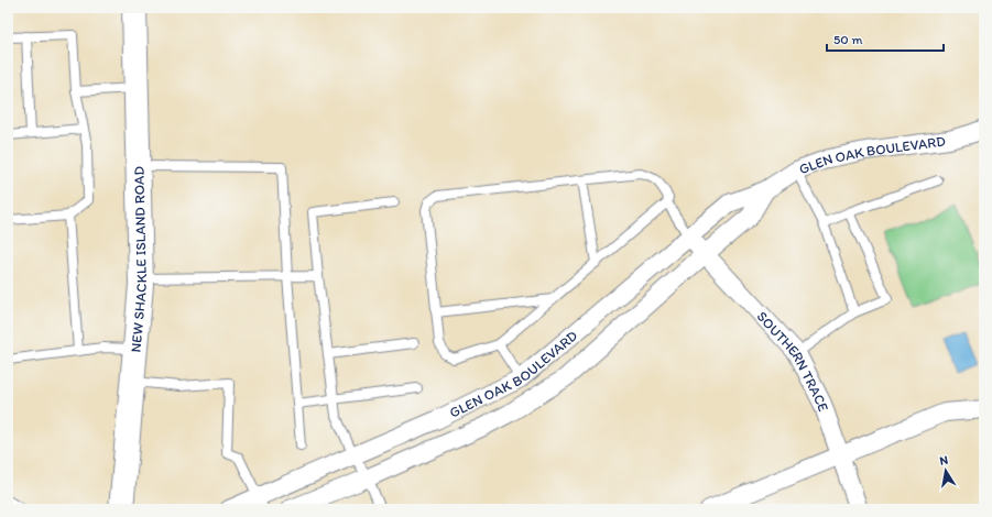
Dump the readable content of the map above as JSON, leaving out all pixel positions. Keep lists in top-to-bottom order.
{
  "streets": {
    "main road": ["NEW SHACKLE ISLAND ROAD"],
    "street": ["GLEN OAK BOULEVARD", "SOUTHERN TRACE"]
  },
  "crossings": [
    ["GLEN OAK BOULEVARD", "SOUTHERN TRACE"]
  ],
  "scale_bar": "50 m",
  "north": "top"
}
